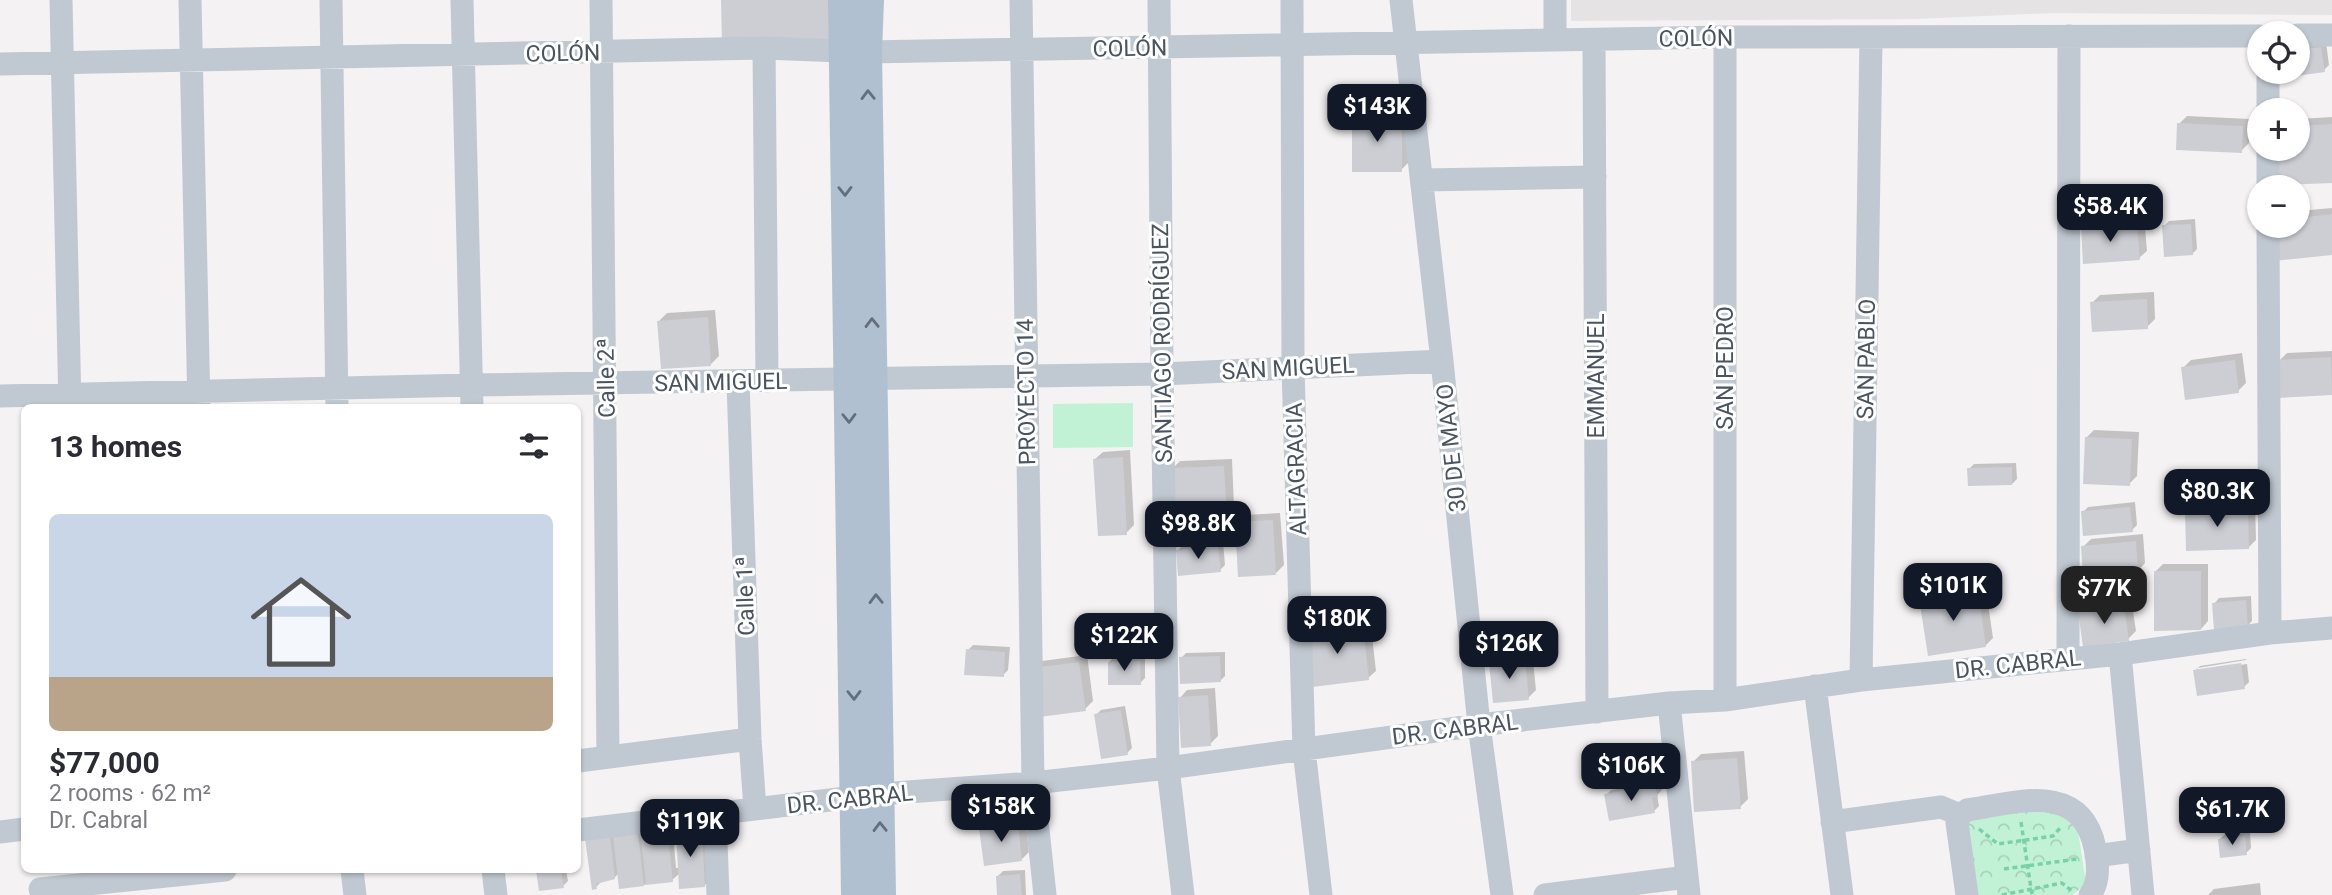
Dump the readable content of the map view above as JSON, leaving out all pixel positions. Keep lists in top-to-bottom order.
{
  "streets": {
    "street": [
      "COLÓN",
      "SANTIAGO RODRÍGUEZ",
      "SAN PABLO",
      "SAN MIGUEL",
      "SAN PEDRO",
      "EMMANUEL",
      "Calle 2ª",
      "PROYECTO 14",
      "30 DE MAYO",
      "ALTAGRACIA",
      "Calle 1ª",
      "DR. CABRAL"
    ]
  },
  "crossings": [
    ["COLÓN", "SANTIAGO RODRÍGUEZ"],
    ["COLÓN", "SAN PABLO"],
    ["COLÓN", "SAN PEDRO"],
    ["COLÓN", "EMMANUEL"],
    ["COLÓN", "Calle 2ª"],
    ["COLÓN", "PROYECTO 14"],
    ["COLÓN", "30 DE MAYO"],
    ["COLÓN", "ALTAGRACIA"],
    ["SANTIAGO RODRÍGUEZ", "SAN MIGUEL"],
    ["SANTIAGO RODRÍGUEZ", "DR. CABRAL"],
    ["SAN PABLO", "DR. CABRAL"],
    ["SAN MIGUEL", "Calle 2ª"],
    ["SAN MIGUEL", "PROYECTO 14"],
    ["SAN MIGUEL", "30 DE MAYO"],
    ["SAN MIGUEL", "ALTAGRACIA"],
    ["SAN MIGUEL", "Calle 1ª"],
    ["SAN PEDRO", "DR. CABRAL"],
    ["EMMANUEL", "DR. CABRAL"],
    ["PROYECTO 14", "DR. CABRAL"],
    ["30 DE MAYO", "DR. CABRAL"],
    ["ALTAGRACIA", "DR. CABRAL"],
    ["Calle 1ª", "DR. CABRAL"]
  ],
  "page": {
    "map_buttons": ["+", "−"],
    "price": [
      "$143K",
      "$58.4K",
      "$80.3K",
      "$98.8K",
      "$101K",
      "$77K",
      "$180K",
      "$122K",
      "$126K",
      "$106K",
      "$158K",
      "$61.7K",
      "$119K"
    ],
    "heading": "13 homes",
    "list": [
      {
        "name": "$77,000",
        "note": "2 rooms · 62 m² · Dr. Cabral"
      }
    ]
  }
}
